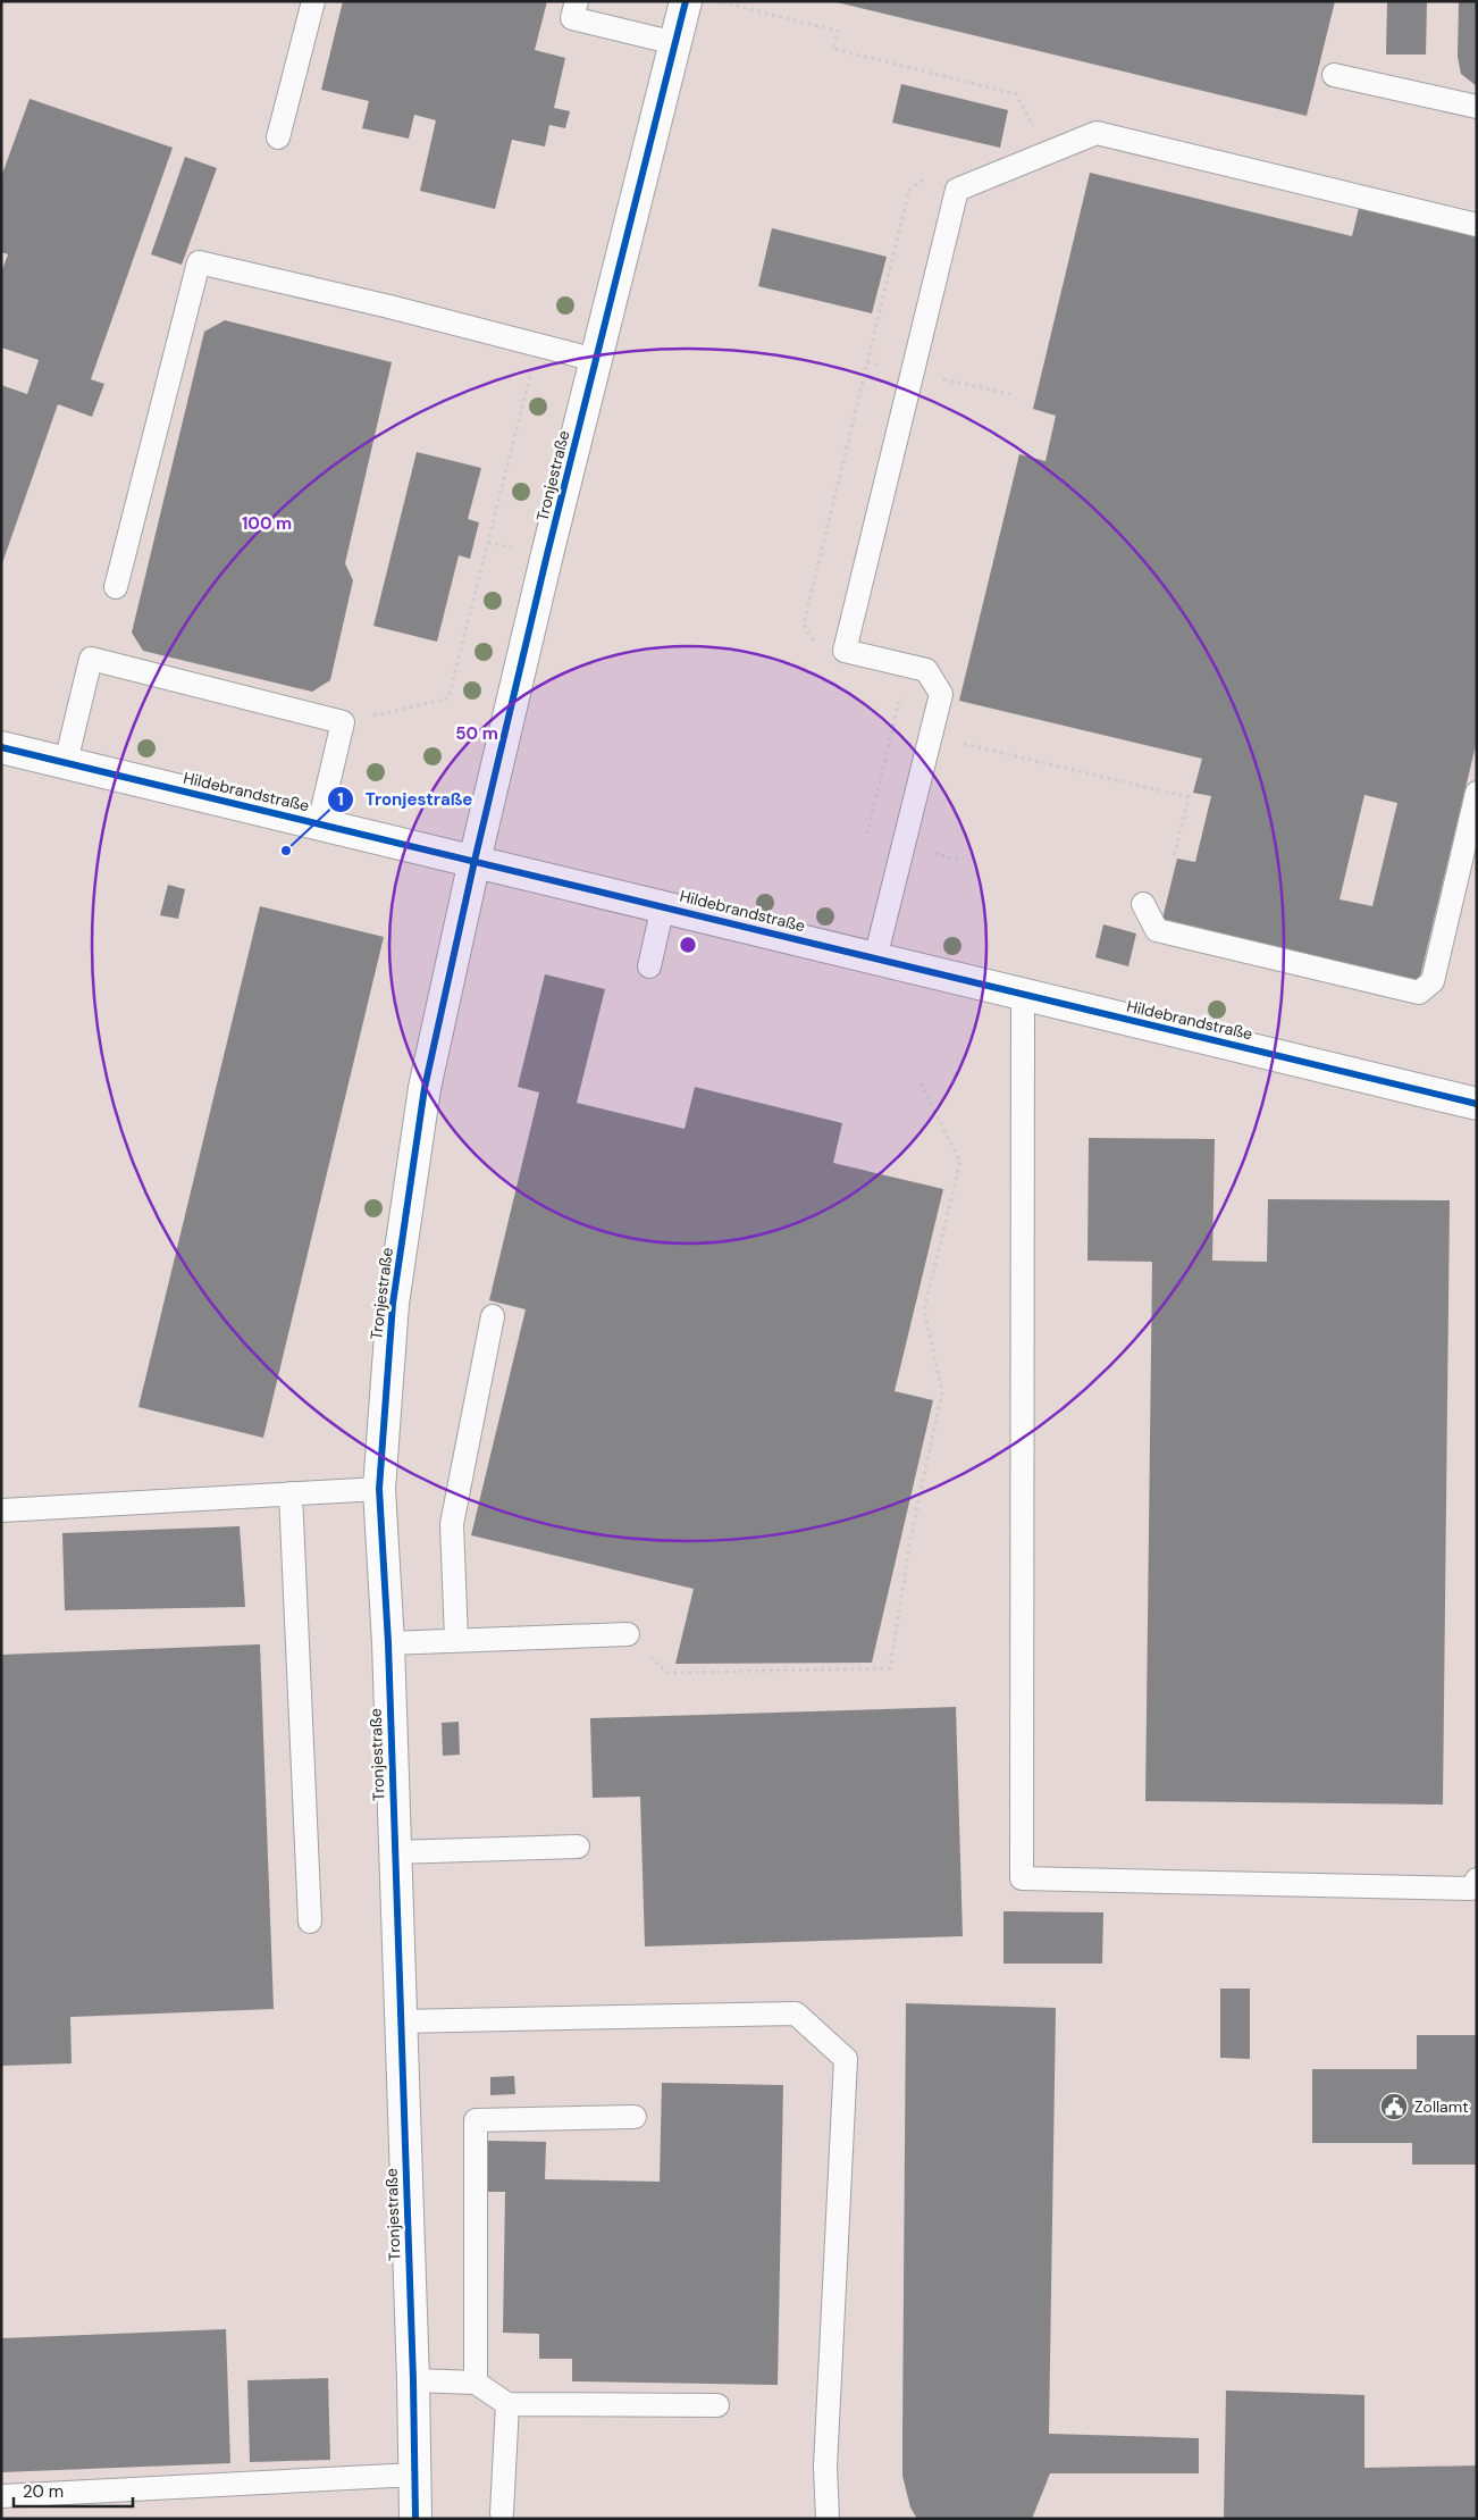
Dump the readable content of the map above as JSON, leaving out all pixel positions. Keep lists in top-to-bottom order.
{
  "streets": {
    "street": ["Tronjestraße", "Hildebrandstraße"]
  },
  "crossings": [
    ["Tronjestraße", "Hildebrandstraße"]
  ],
  "places": {
    "other": ["Tronjestraße"],
    "public building": ["Zollamt"]
  },
  "scale_bar": "20 m",
  "rings": ["100 m", "50 m"]
}
